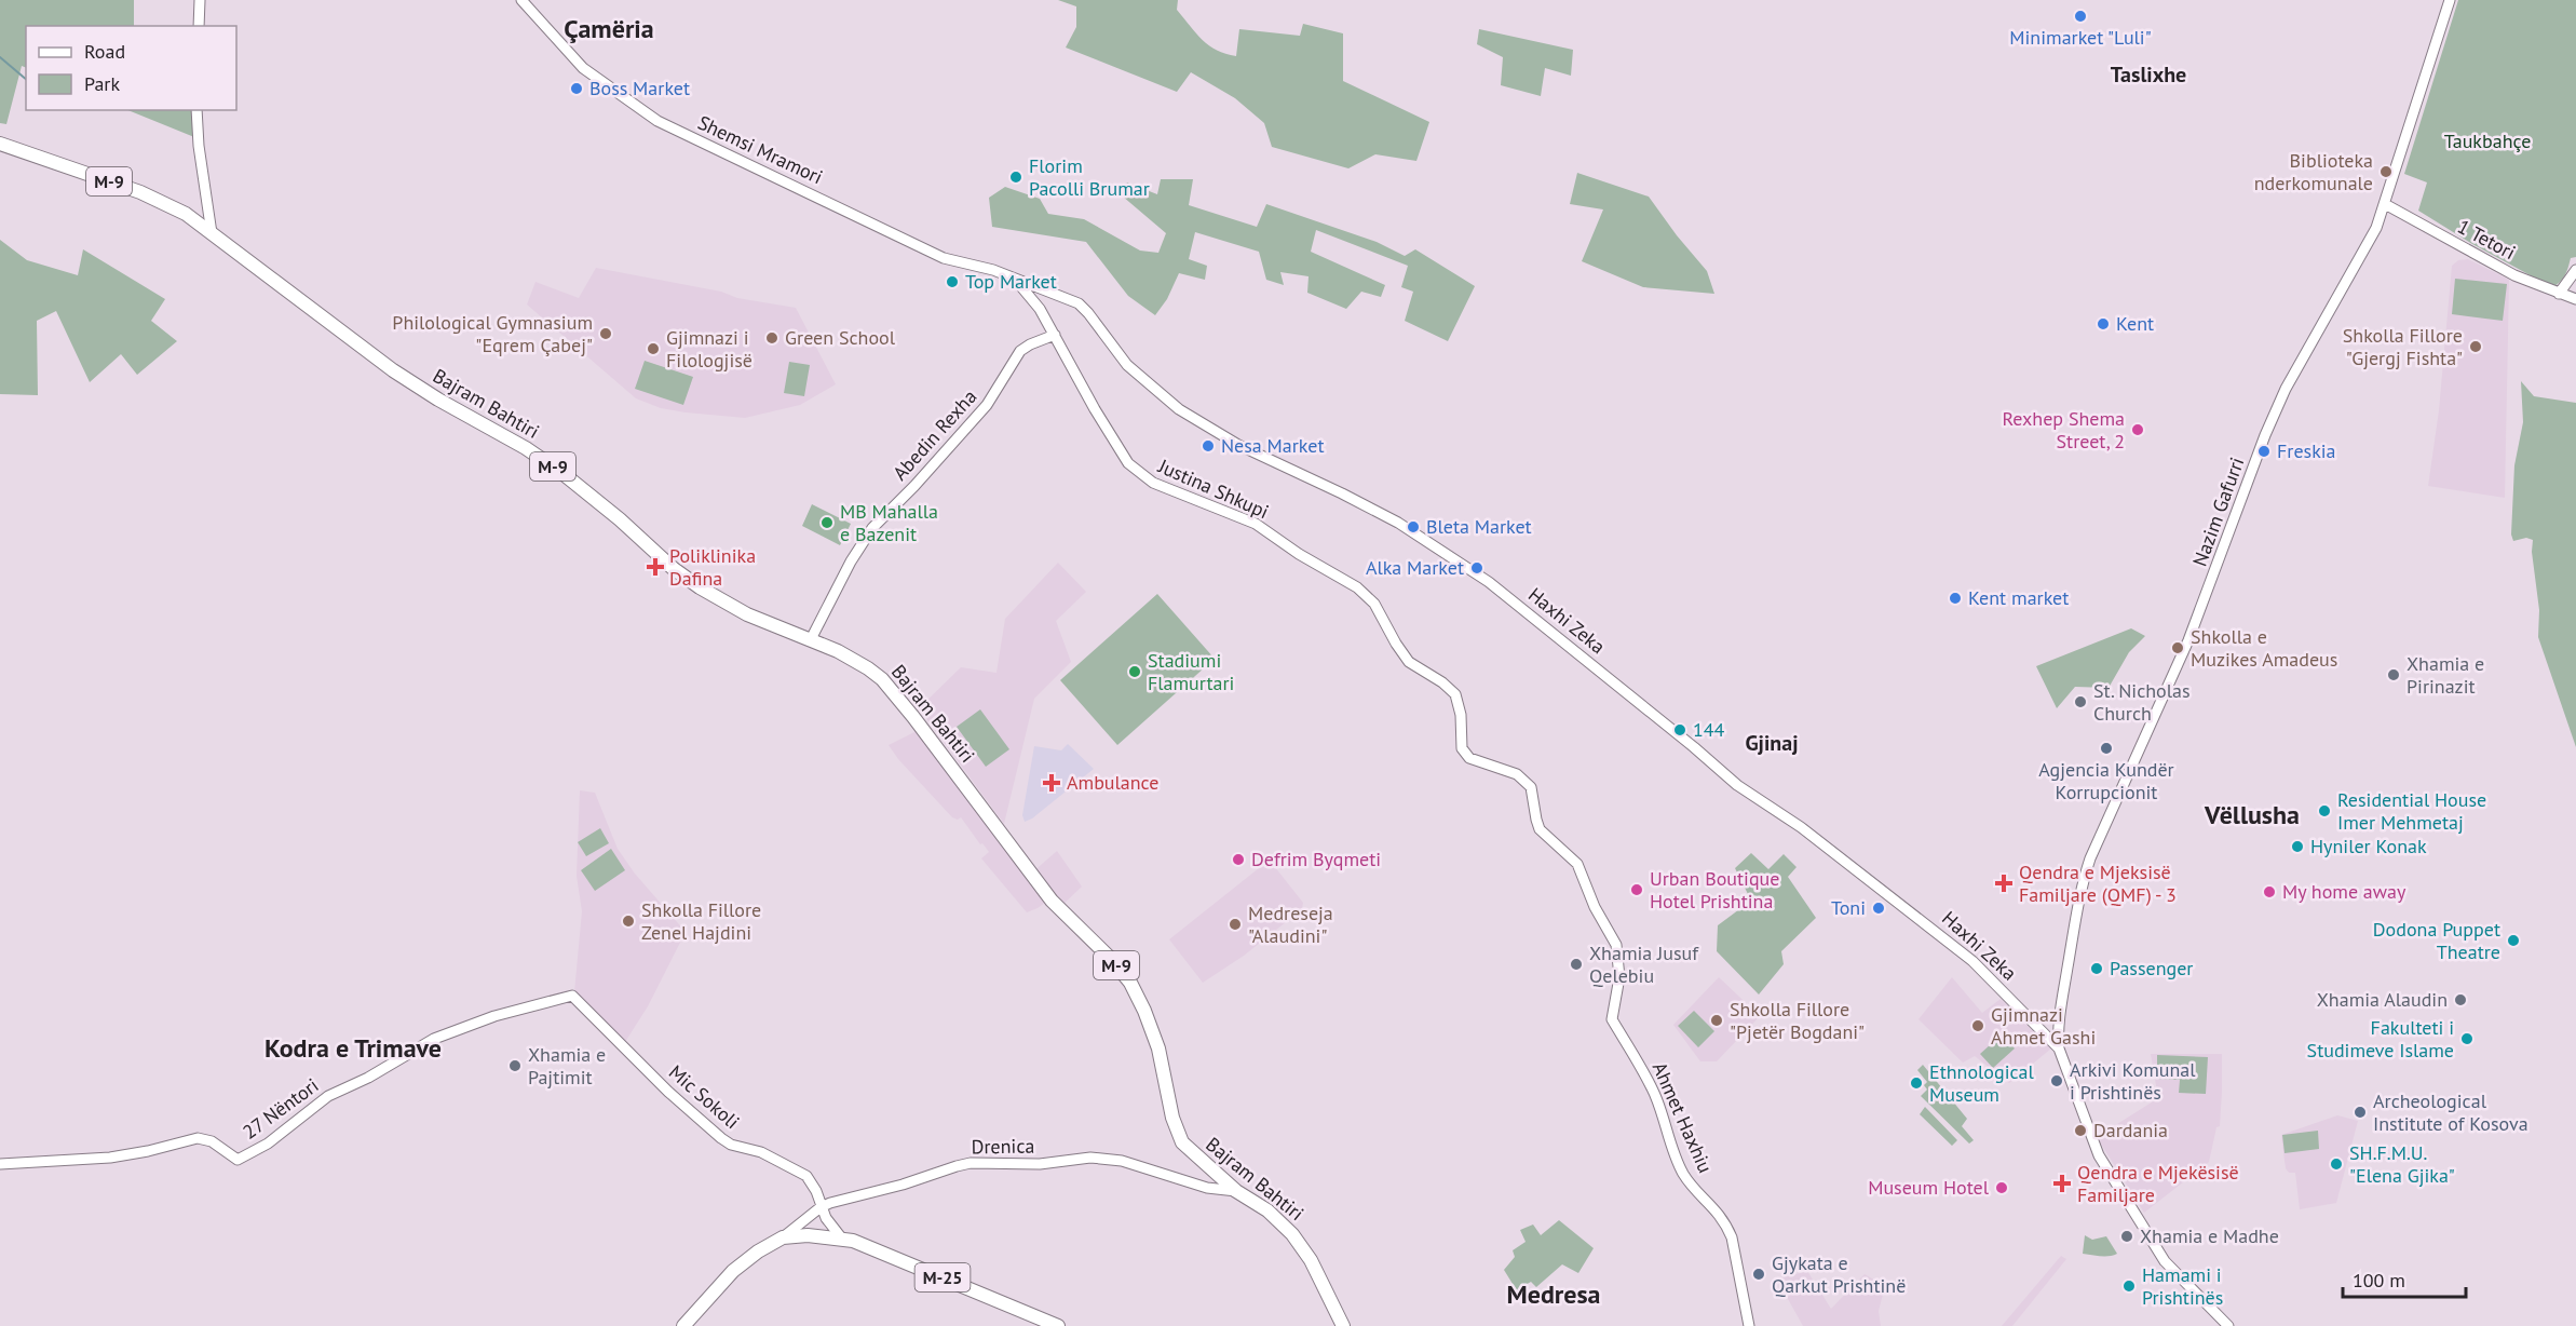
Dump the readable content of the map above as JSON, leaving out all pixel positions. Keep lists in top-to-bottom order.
{
  "streets": {
    "main road": ["M-9", "Bajram Bahtiri", "M-25"],
    "street": [
      "Shemsi Mramori",
      "1 Tetori",
      "Abedin Rexha",
      "Justina Shkupi",
      "Nazim Gafurri",
      "Haxhi Zeka",
      "Mic Sokoli",
      "27 Nëntori",
      "Ahmet Haxhiu",
      "Drenica"
    ]
  },
  "crossings": [
    ["Shemsi Mramori", "Justina Shkupi"],
    ["Shemsi Mramori", "Haxhi Zeka"],
    ["M-9", "Bajram Bahtiri"],
    ["1 Tetori", "Nazim Gafurri"],
    ["Bajram Bahtiri", "Abedin Rexha"],
    ["Bajram Bahtiri", "Drenica"],
    ["Abedin Rexha", "Justina Shkupi"],
    ["Justina Shkupi", "Haxhi Zeka"],
    ["Justina Shkupi", "Ahmet Haxhiu"],
    ["Nazim Gafurri", "Haxhi Zeka"],
    ["Mic Sokoli", "27 Nëntori"],
    ["Mic Sokoli", "Drenica"],
    ["Mic Sokoli", "M-25"],
    ["Drenica", "M-25"]
  ],
  "districts": [
    "Çamëria",
    "Taslixhe",
    "Gjinaj",
    "Vëllusha",
    "Kodra e Trimave",
    "Medresa"
  ],
  "parks": ["Taukbahçe"],
  "places": {
    "other": [
      "Minimarket \"Luli\"",
      "Boss Market",
      "Biblioteka nderkomunale",
      "Florim Pacolli Brumar",
      "Top Market",
      "Kent",
      "Philological Gymnasium \"Eqrem Çabej\"",
      "Green School",
      "Shkolla Fillore \"Gjergj Fishta\"",
      "Gjimnazi i Filologjisë",
      "Rexhep Shema Street, 2",
      "Nesa Market",
      "Freskia",
      "MB Mahalla e Bazenit",
      "Bleta Market",
      "Alka Market",
      "Kent market",
      "Shkolla e Muzikes Amadeus",
      "Stadiumi Flamurtari",
      "Xhamia e Pirinazit",
      "St. Nicholas Church",
      "144",
      "Agjencia Kundër Korrupcionit",
      "Residential House Imer Mehmetaj",
      "Hyniler Konak",
      "Defrim Byqmeti",
      "Urban Boutique Hotel Prishtina",
      "My home away",
      "Toni",
      "Shkolla Fillore Zenel Hajdini",
      "Medreseja \"Alaudini\"",
      "Dodona Puppet Theatre",
      "Xhamia Jusuf Qelebiu",
      "Passenger",
      "Xhamia Alaudin",
      "Shkolla Fillore \"Pjetër Bogdani\"",
      "Gjimnazi Ahmet Gashi",
      "Fakulteti i Studimeve Islame",
      "Xhamia e Pajtimit",
      "Arkivi Komunal i Prishtinës",
      "Ethnological Museum",
      "Archeological Institute of Kosova",
      "Dardania",
      "SH.F.M.U. \"Elena Gjika\"",
      "Museum Hotel",
      "Xhamia e Madhe",
      "Gjykata e Qarkut Prishtinë",
      "Hamami i Prishtinës"
    ],
    "health": [
      "Poliklinika Dafina",
      "Ambulance",
      "Qendra e Mjeksisë Familjare (QMF) - 3",
      "Qendra e Mjekësisë Familjare"
    ]
  },
  "legend": ["Road", "Park"],
  "scale_bar": "100 m"
}
